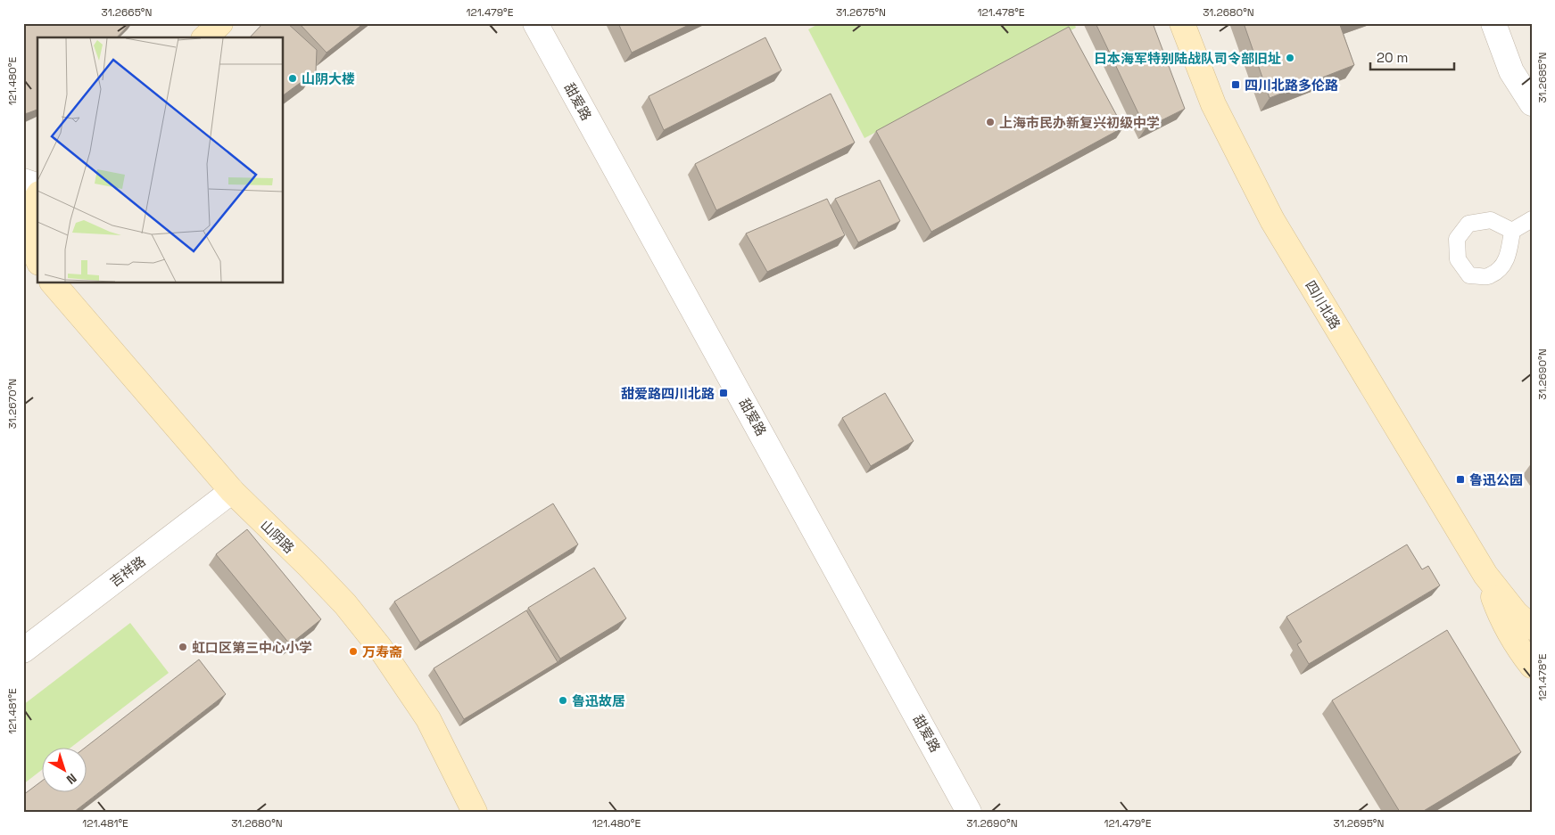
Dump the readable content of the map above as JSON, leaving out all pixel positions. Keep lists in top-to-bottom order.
{
  "streets": {
    "main road": ["四川北路", "山阴路"],
    "street": ["甜爱路", "吉祥路"]
  },
  "crossings": [
    ["山阴路", "吉祥路"]
  ],
  "places": {
    "other": [
      "日本海军特别陆战队司令部旧址",
      "山阴大楼",
      "上海市民办新复兴初级中学",
      "虹口区第三中心小学",
      "万寿斋",
      "鲁迅故居"
    ],
    "transit": ["四川北路多伦路", "甜爱路四川北路", "鲁迅公园"]
  },
  "scale_bar": "20 m",
  "north": "bottom right",
  "coordinates": [
    "31.2665°N",
    "121.479°E",
    "31.2675°N",
    "121.478°E",
    "31.2680°N",
    "31.2685°N",
    "121.480°E",
    "31.2690°N",
    "31.2670°N",
    "121.481°E",
    "31.2695°N"
  ]
}
